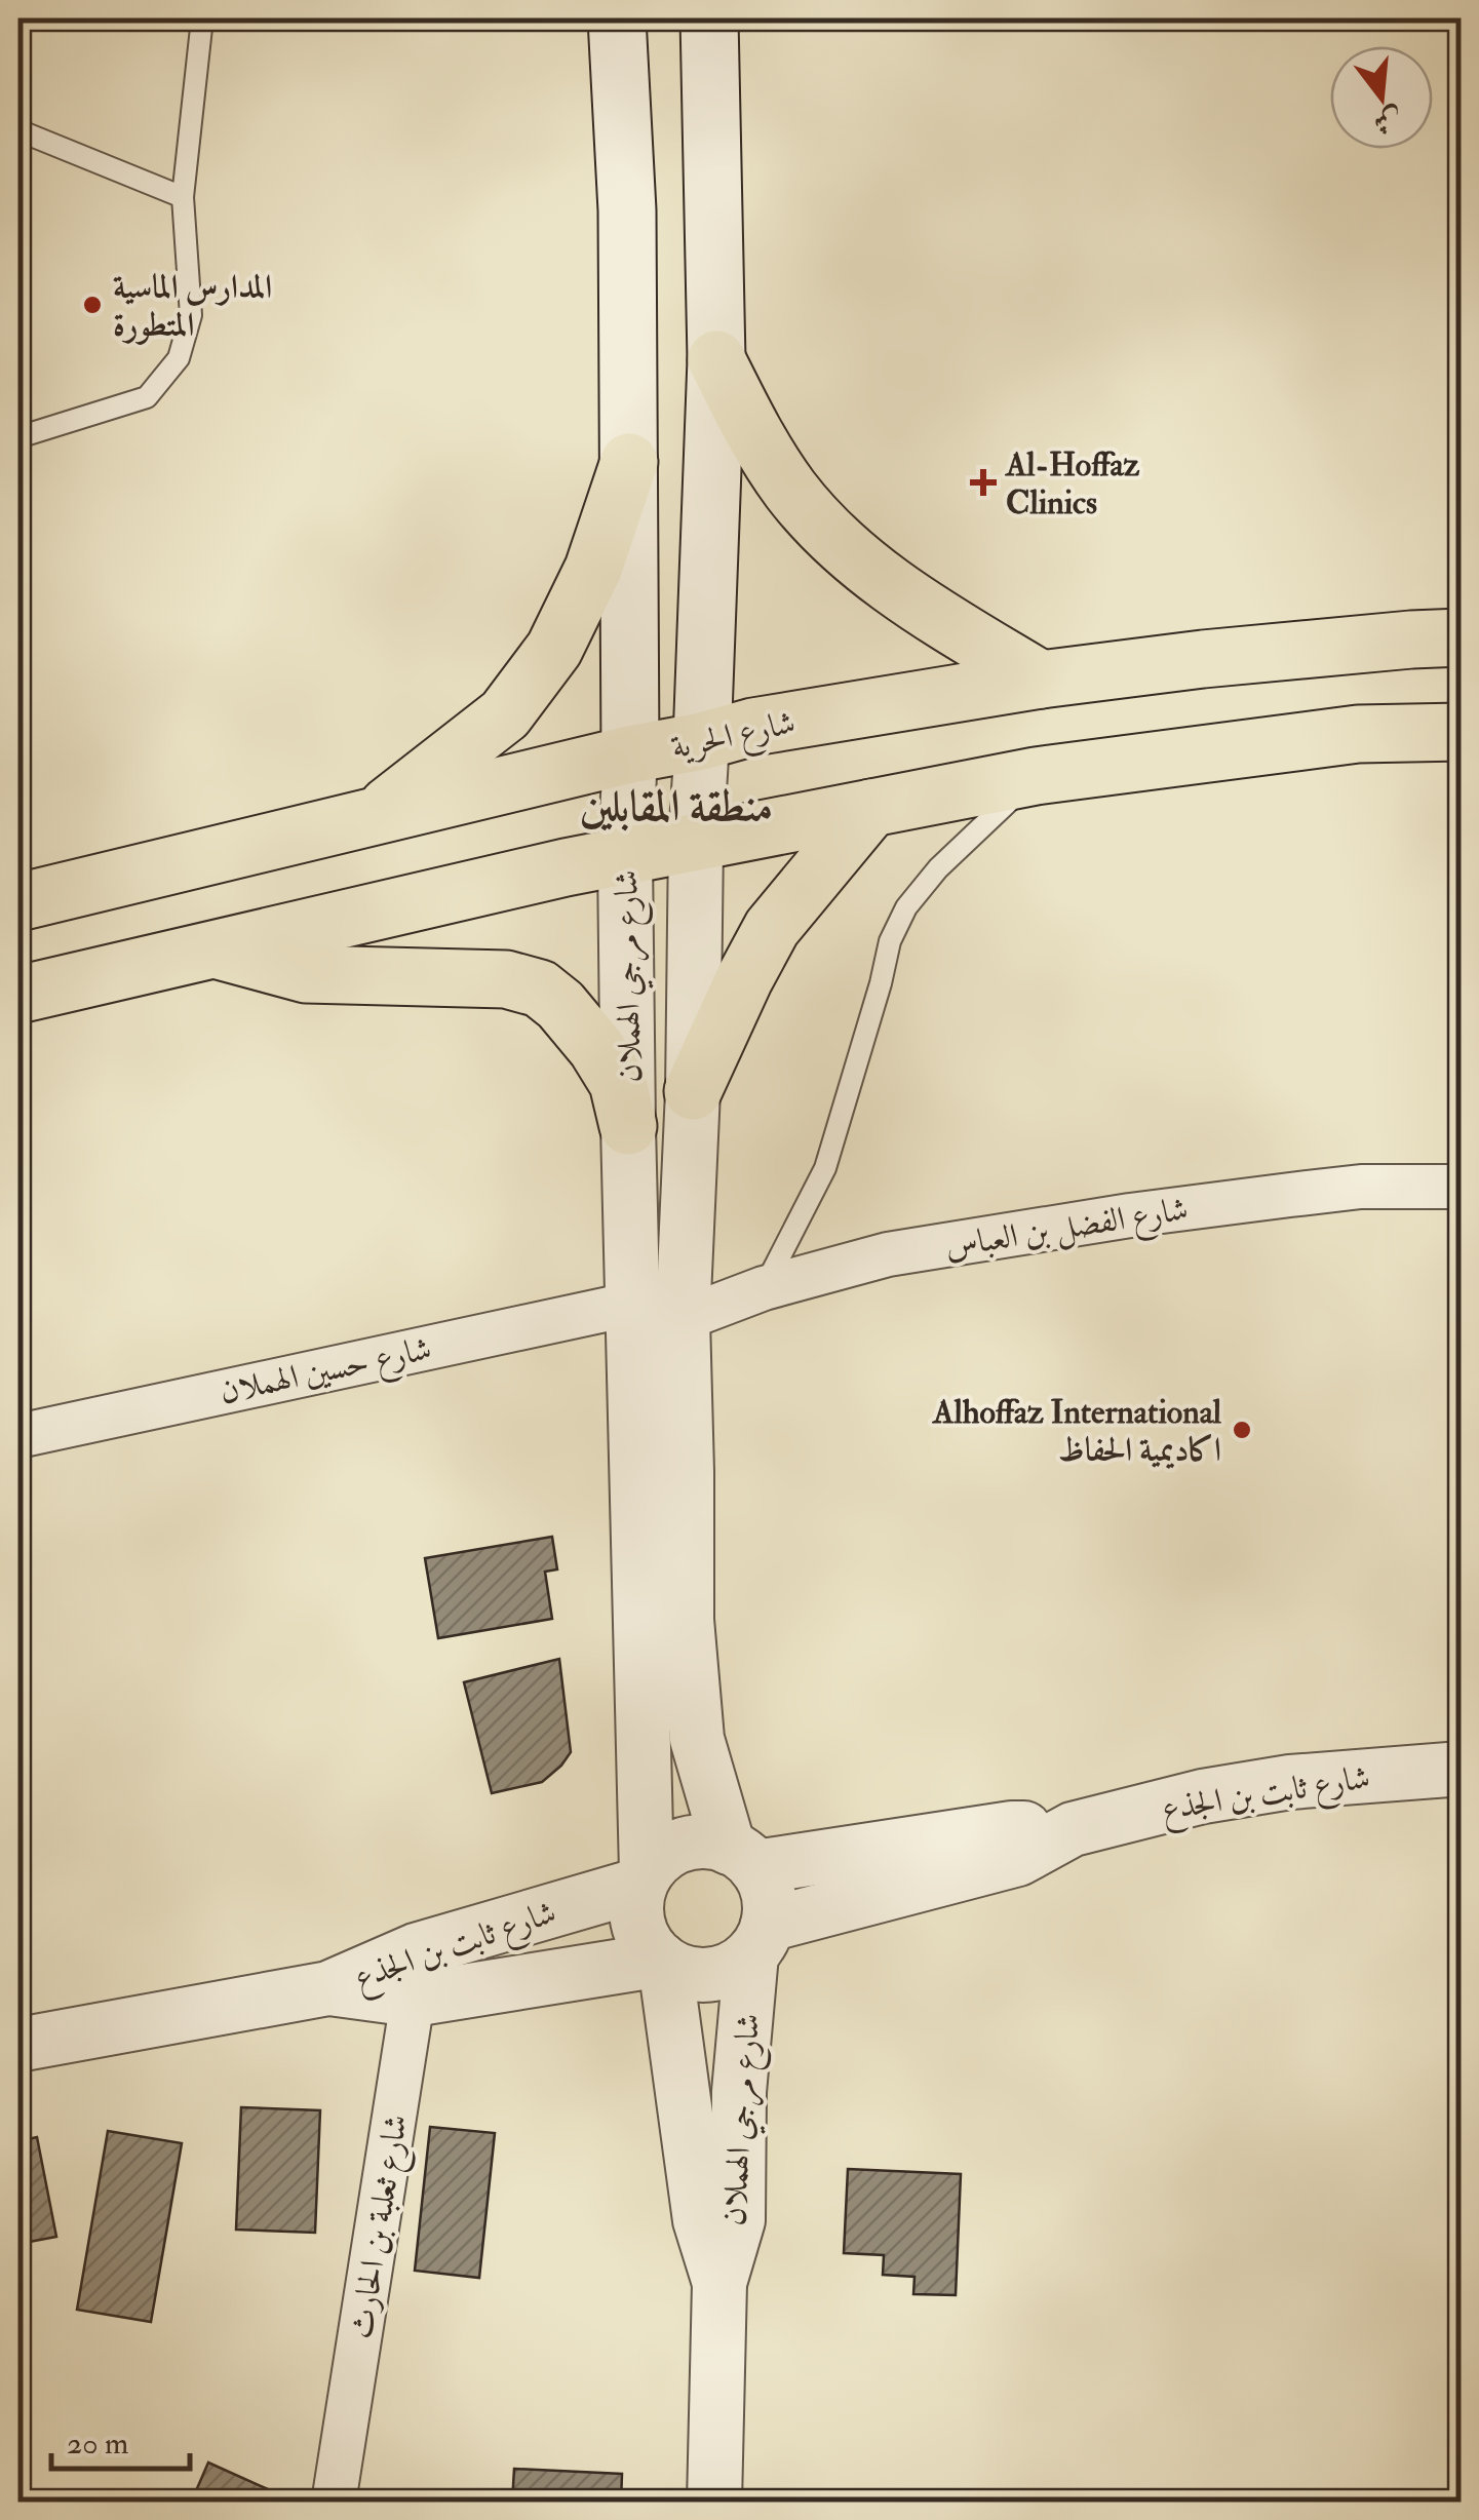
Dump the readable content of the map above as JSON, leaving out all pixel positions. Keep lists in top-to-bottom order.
{
  "streets": {
    "highway": ["شارع الحرية"],
    "main road": ["شارع مرجي الهملان"],
    "street": [
      "شارع الفضل بن العباس",
      "شارع حسين الهملان",
      "شارع ثابت بن الجذع",
      "شارع ثعلبة بن الحارث"
    ]
  },
  "crossings": [
    ["شارع الحرية", "شارع مرجي الهملان"],
    ["شارع مرجي الهملان", "شارع الفضل بن العباس"],
    ["شارع مرجي الهملان", "شارع حسين الهملان"],
    ["شارع مرجي الهملان", "شارع ثابت بن الجذع"],
    ["شارع الفضل بن العباس", "شارع حسين الهملان"],
    ["شارع ثابت بن الجذع", "شارع ثعلبة بن الحارث"]
  ],
  "districts": ["منطقة المقابلين"],
  "places": {
    "other": ["المدارس الماسية المتطورة", "Alhoffaz International اكاديمية الحفاظ"],
    "health": ["Al-Hoffaz Clinics"]
  },
  "scale_bar": "20 m",
  "north": "bottom"
}
